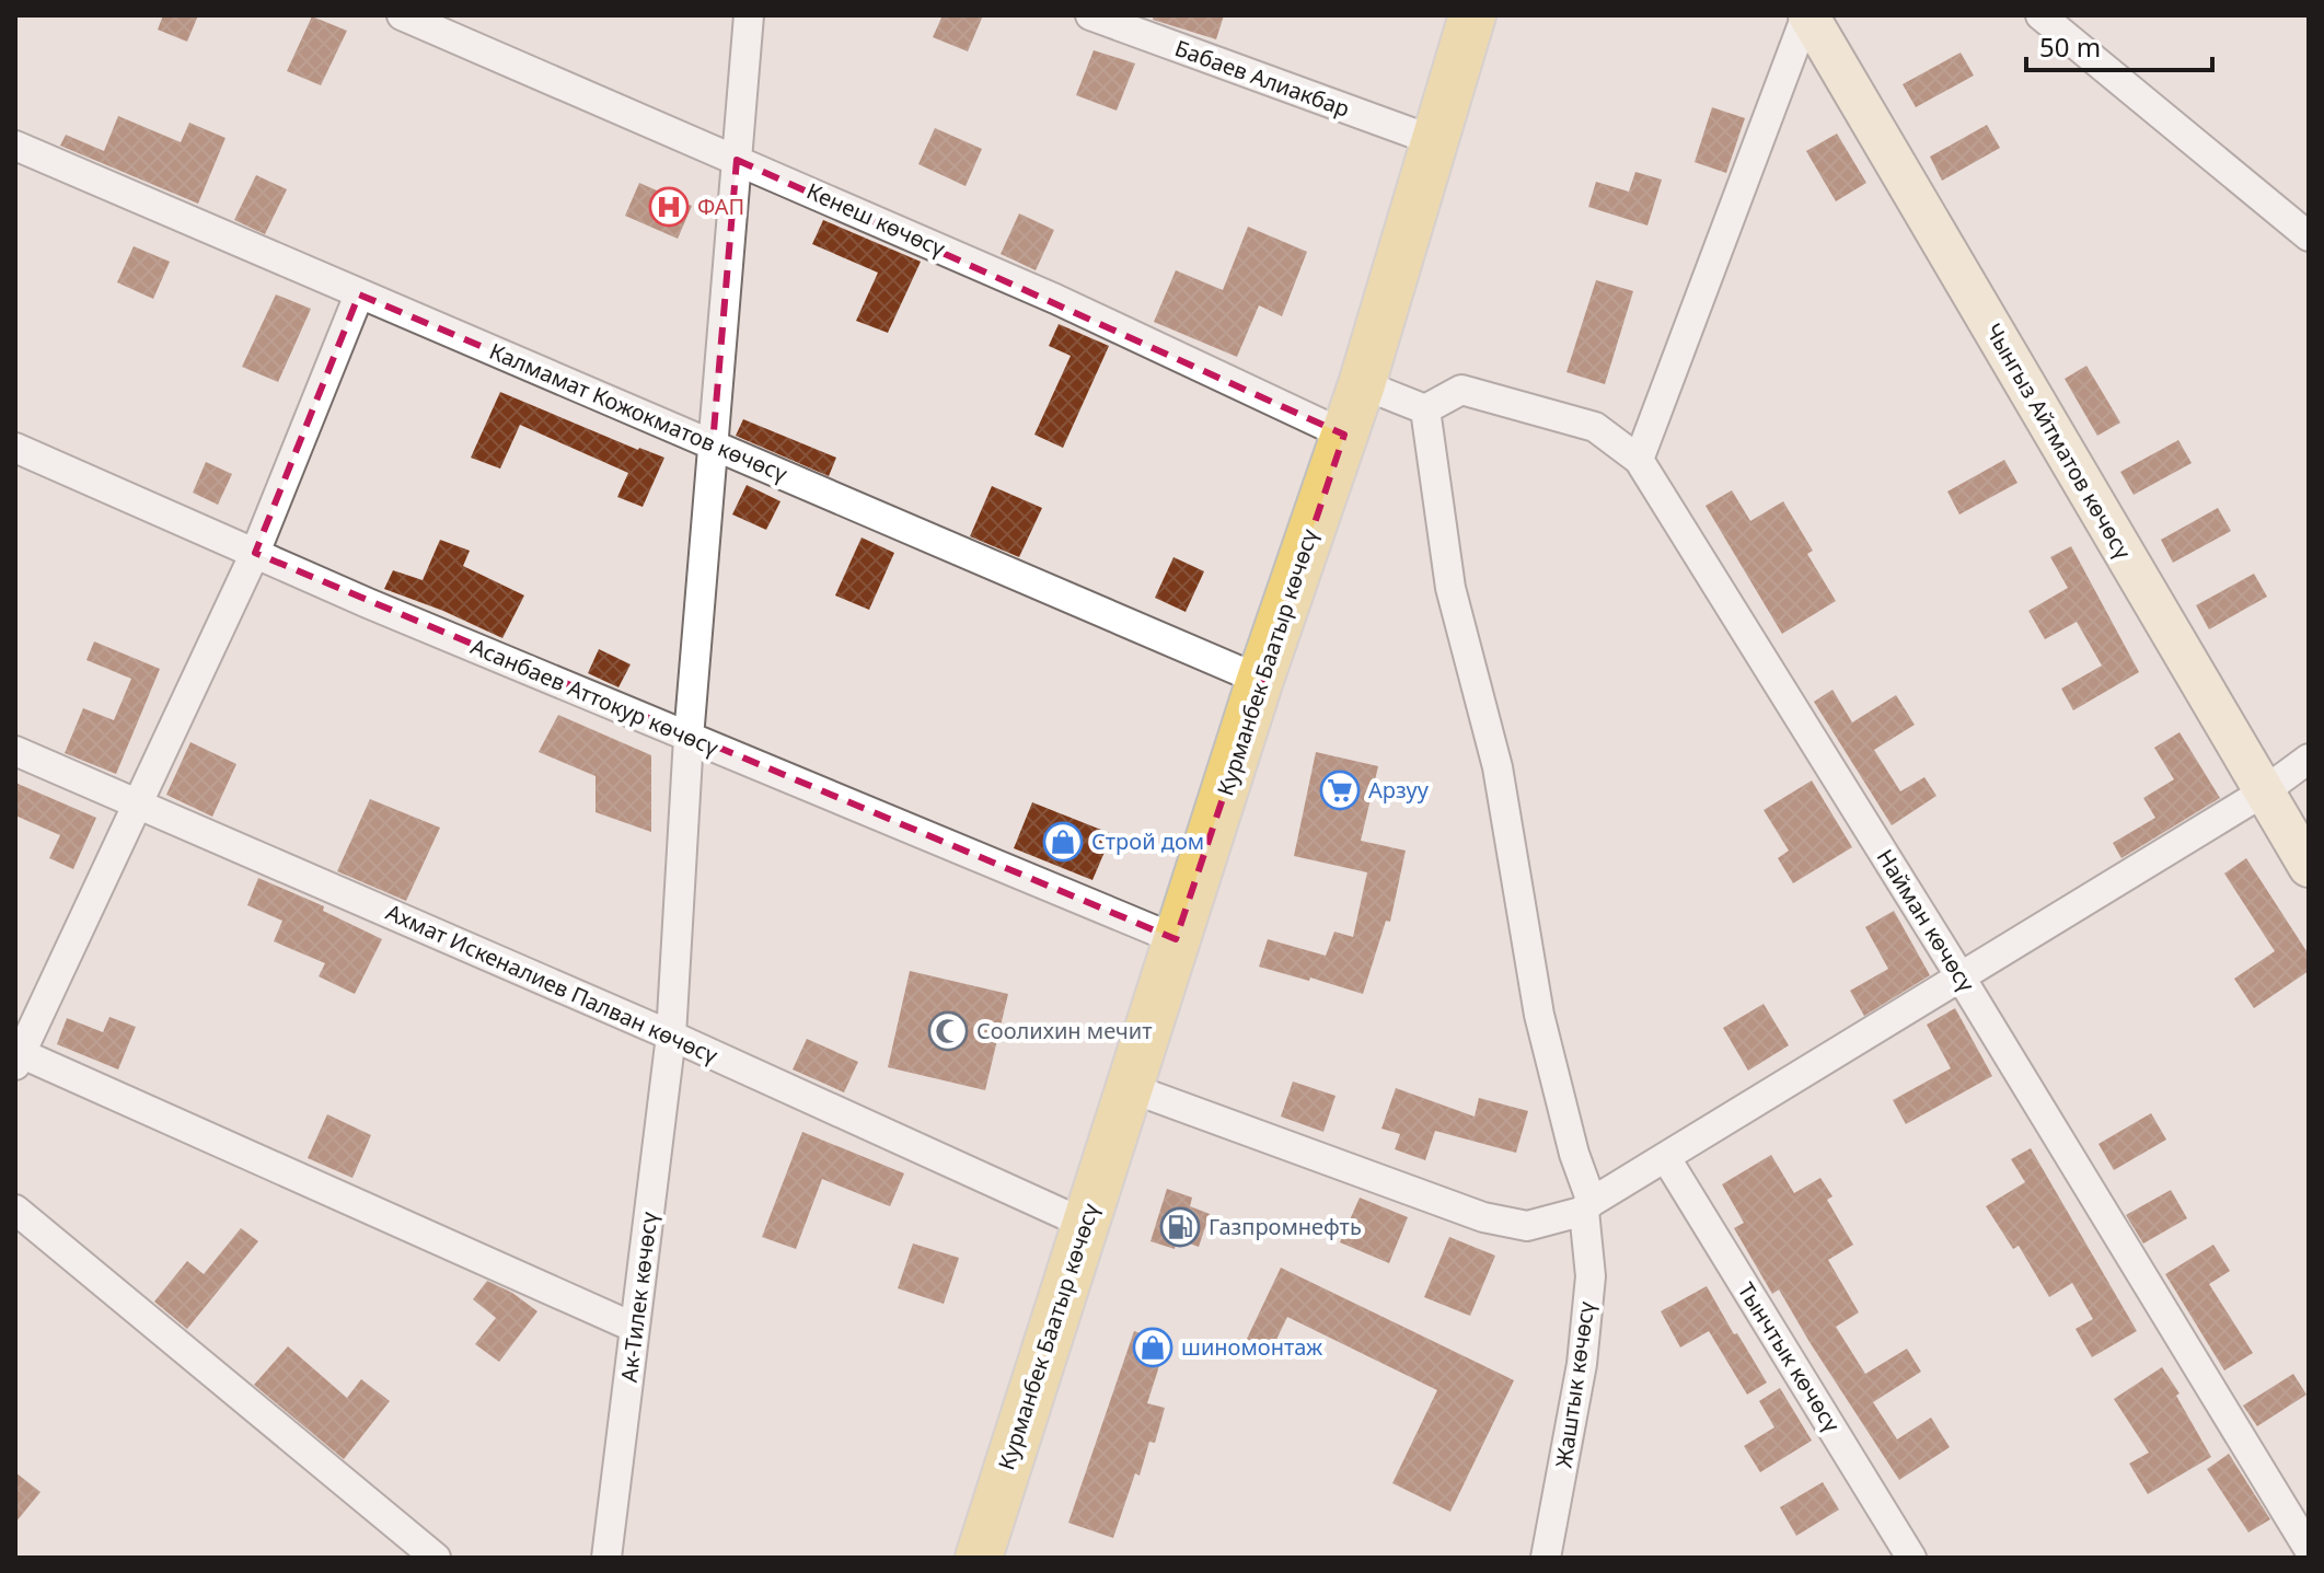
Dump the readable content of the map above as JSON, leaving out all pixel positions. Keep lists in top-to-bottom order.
{
  "streets": {
    "highway": ["Курманбек Баатыр көчөсү"],
    "main road": ["Чынгыз Айтматов көчөсү"],
    "street": [
      "Бабаев Алиакбар",
      "Кенеш көчөсү",
      "Калмамат Кожокматов көчөсү",
      "Асанбаев Аттокур көчөсү",
      "Найман көчөсү",
      "Ахмат Искеналиев Палван көчөсү",
      "Ак-Тилек көчөсү",
      "Тынчтык көчөсү",
      "Жаштык көчөсү"
    ]
  },
  "crossings": [
    ["Бабаев Алиакбар", "Курманбек Баатыр көчөсү"],
    ["Кенеш көчөсү", "Курманбек Баатыр көчөсү"],
    ["Кенеш көчөсү", "Ак-Тилек көчөсү"],
    ["Калмамат Кожокматов көчөсү", "Курманбек Баатыр көчөсү"],
    ["Калмамат Кожокматов көчөсү", "Ак-Тилек көчөсү"],
    ["Курманбек Баатыр көчөсү", "Асанбаев Аттокур көчөсү"],
    ["Курманбек Баатыр көчөсү", "Ахмат Искеналиев Палван көчөсү"],
    ["Асанбаев Аттокур көчөсү", "Ак-Тилек көчөсү"],
    ["Найман көчөсү", "Жаштык көчөсү"],
    ["Ахмат Искеналиев Палван көчөсү", "Ак-Тилек көчөсү"]
  ],
  "places": {
    "hospital": ["ФАП"],
    "supermarket": ["Арзуу"],
    "shop": ["Строй дом", "шиномонтаж"],
    "mosque": ["Соолихин мечит"],
    "fuel station": ["Газпромнефть"]
  },
  "scale_bar": "50 m"
}
